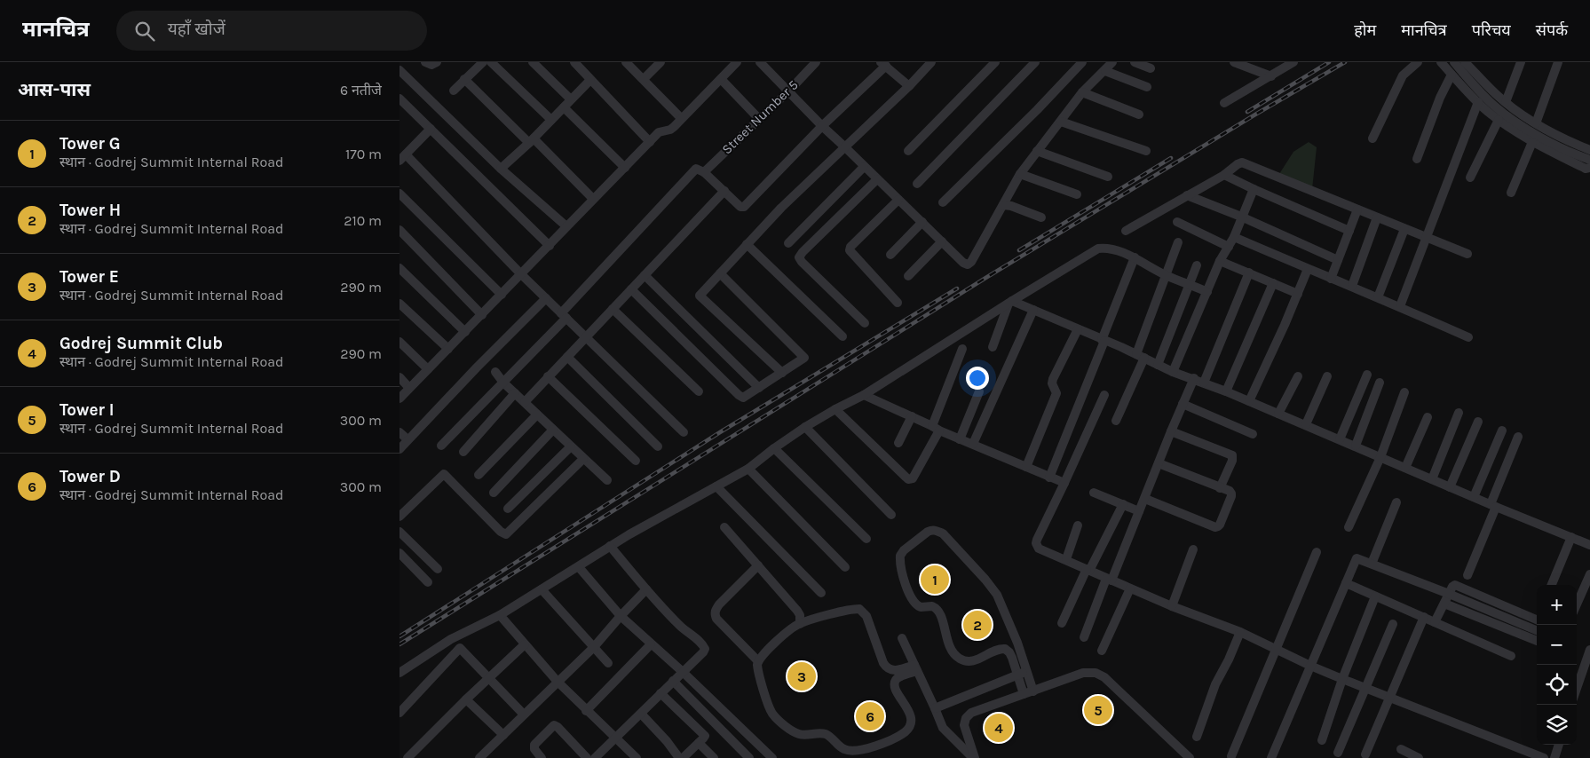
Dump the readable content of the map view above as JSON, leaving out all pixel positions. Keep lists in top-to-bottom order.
{
  "streets": {
    "street": ["Street Number 5"]
  },
  "page": {
    "header": "मानचित्र",
    "search": "यहाँ खोजें",
    "nav": [
      "होम",
      "मानचित्र",
      "परिचय",
      "संपर्क"
    ],
    "heading": ["आस-पास", "6 नतीजे"],
    "list": [
      {
        "mark": "1",
        "name": "Tower G",
        "note": "स्थान · Godrej Summit Internal Road",
        "value": "170 m"
      },
      {
        "mark": "2",
        "name": "Tower H",
        "note": "स्थान · Godrej Summit Internal Road",
        "value": "210 m"
      },
      {
        "mark": "3",
        "name": "Tower E",
        "note": "स्थान · Godrej Summit Internal Road",
        "value": "290 m"
      },
      {
        "mark": "4",
        "name": "Godrej Summit Club",
        "note": "स्थान · Godrej Summit Internal Road",
        "value": "290 m"
      },
      {
        "mark": "5",
        "name": "Tower I",
        "note": "स्थान · Godrej Summit Internal Road",
        "value": "300 m"
      },
      {
        "mark": "6",
        "name": "Tower D",
        "note": "स्थान · Godrej Summit Internal Road",
        "value": "300 m"
      }
    ],
    "pins": [
      "1",
      "2",
      "3",
      "5",
      "6",
      "4"
    ],
    "map_buttons": ["+", "−"]
  }
}
